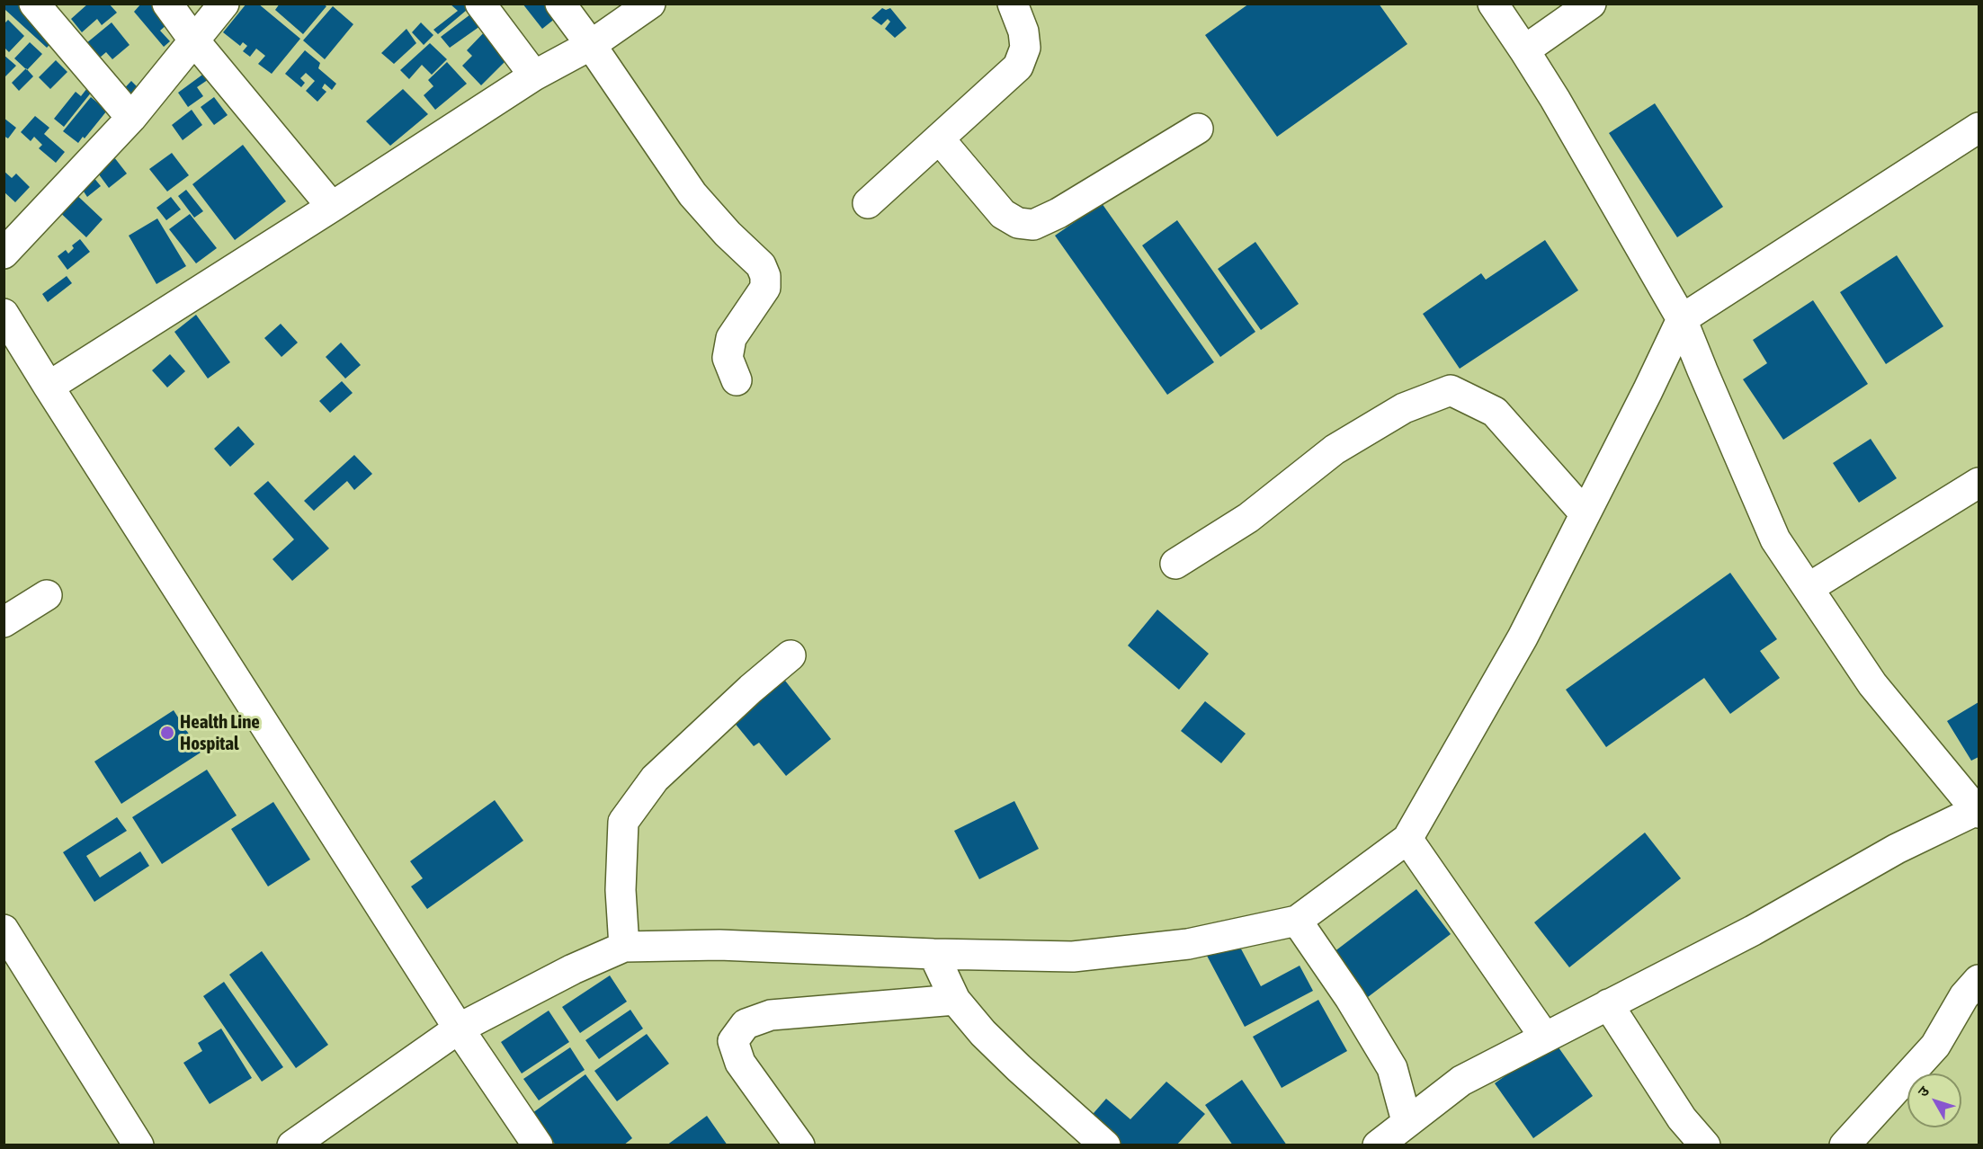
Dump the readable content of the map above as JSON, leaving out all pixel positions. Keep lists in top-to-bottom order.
{
  "places": ["Health Line Hospital"],
  "north": "top left"
}
